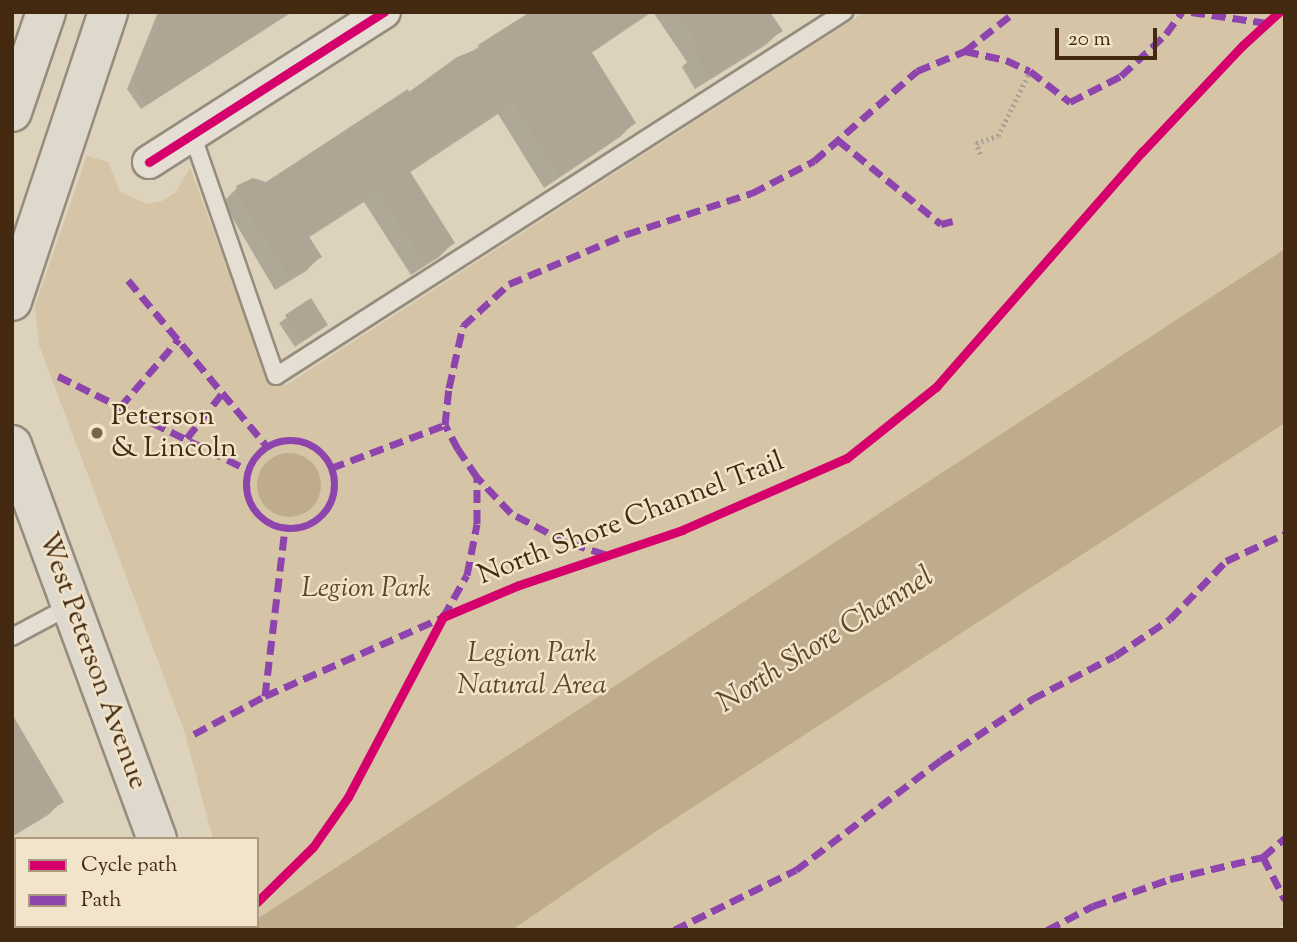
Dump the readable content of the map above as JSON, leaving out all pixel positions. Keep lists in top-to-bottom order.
{
  "streets": {
    "main road": ["West Peterson Avenue"],
    "cycle path": ["North Shore Channel Trail"]
  },
  "water": ["North Shore Channel"],
  "parks": ["Legion Park", "Legion Park Natural Area"],
  "places": ["Peterson & Lincoln"],
  "legend": ["Cycle path", "Path"],
  "scale_bar": "20 m"
}
